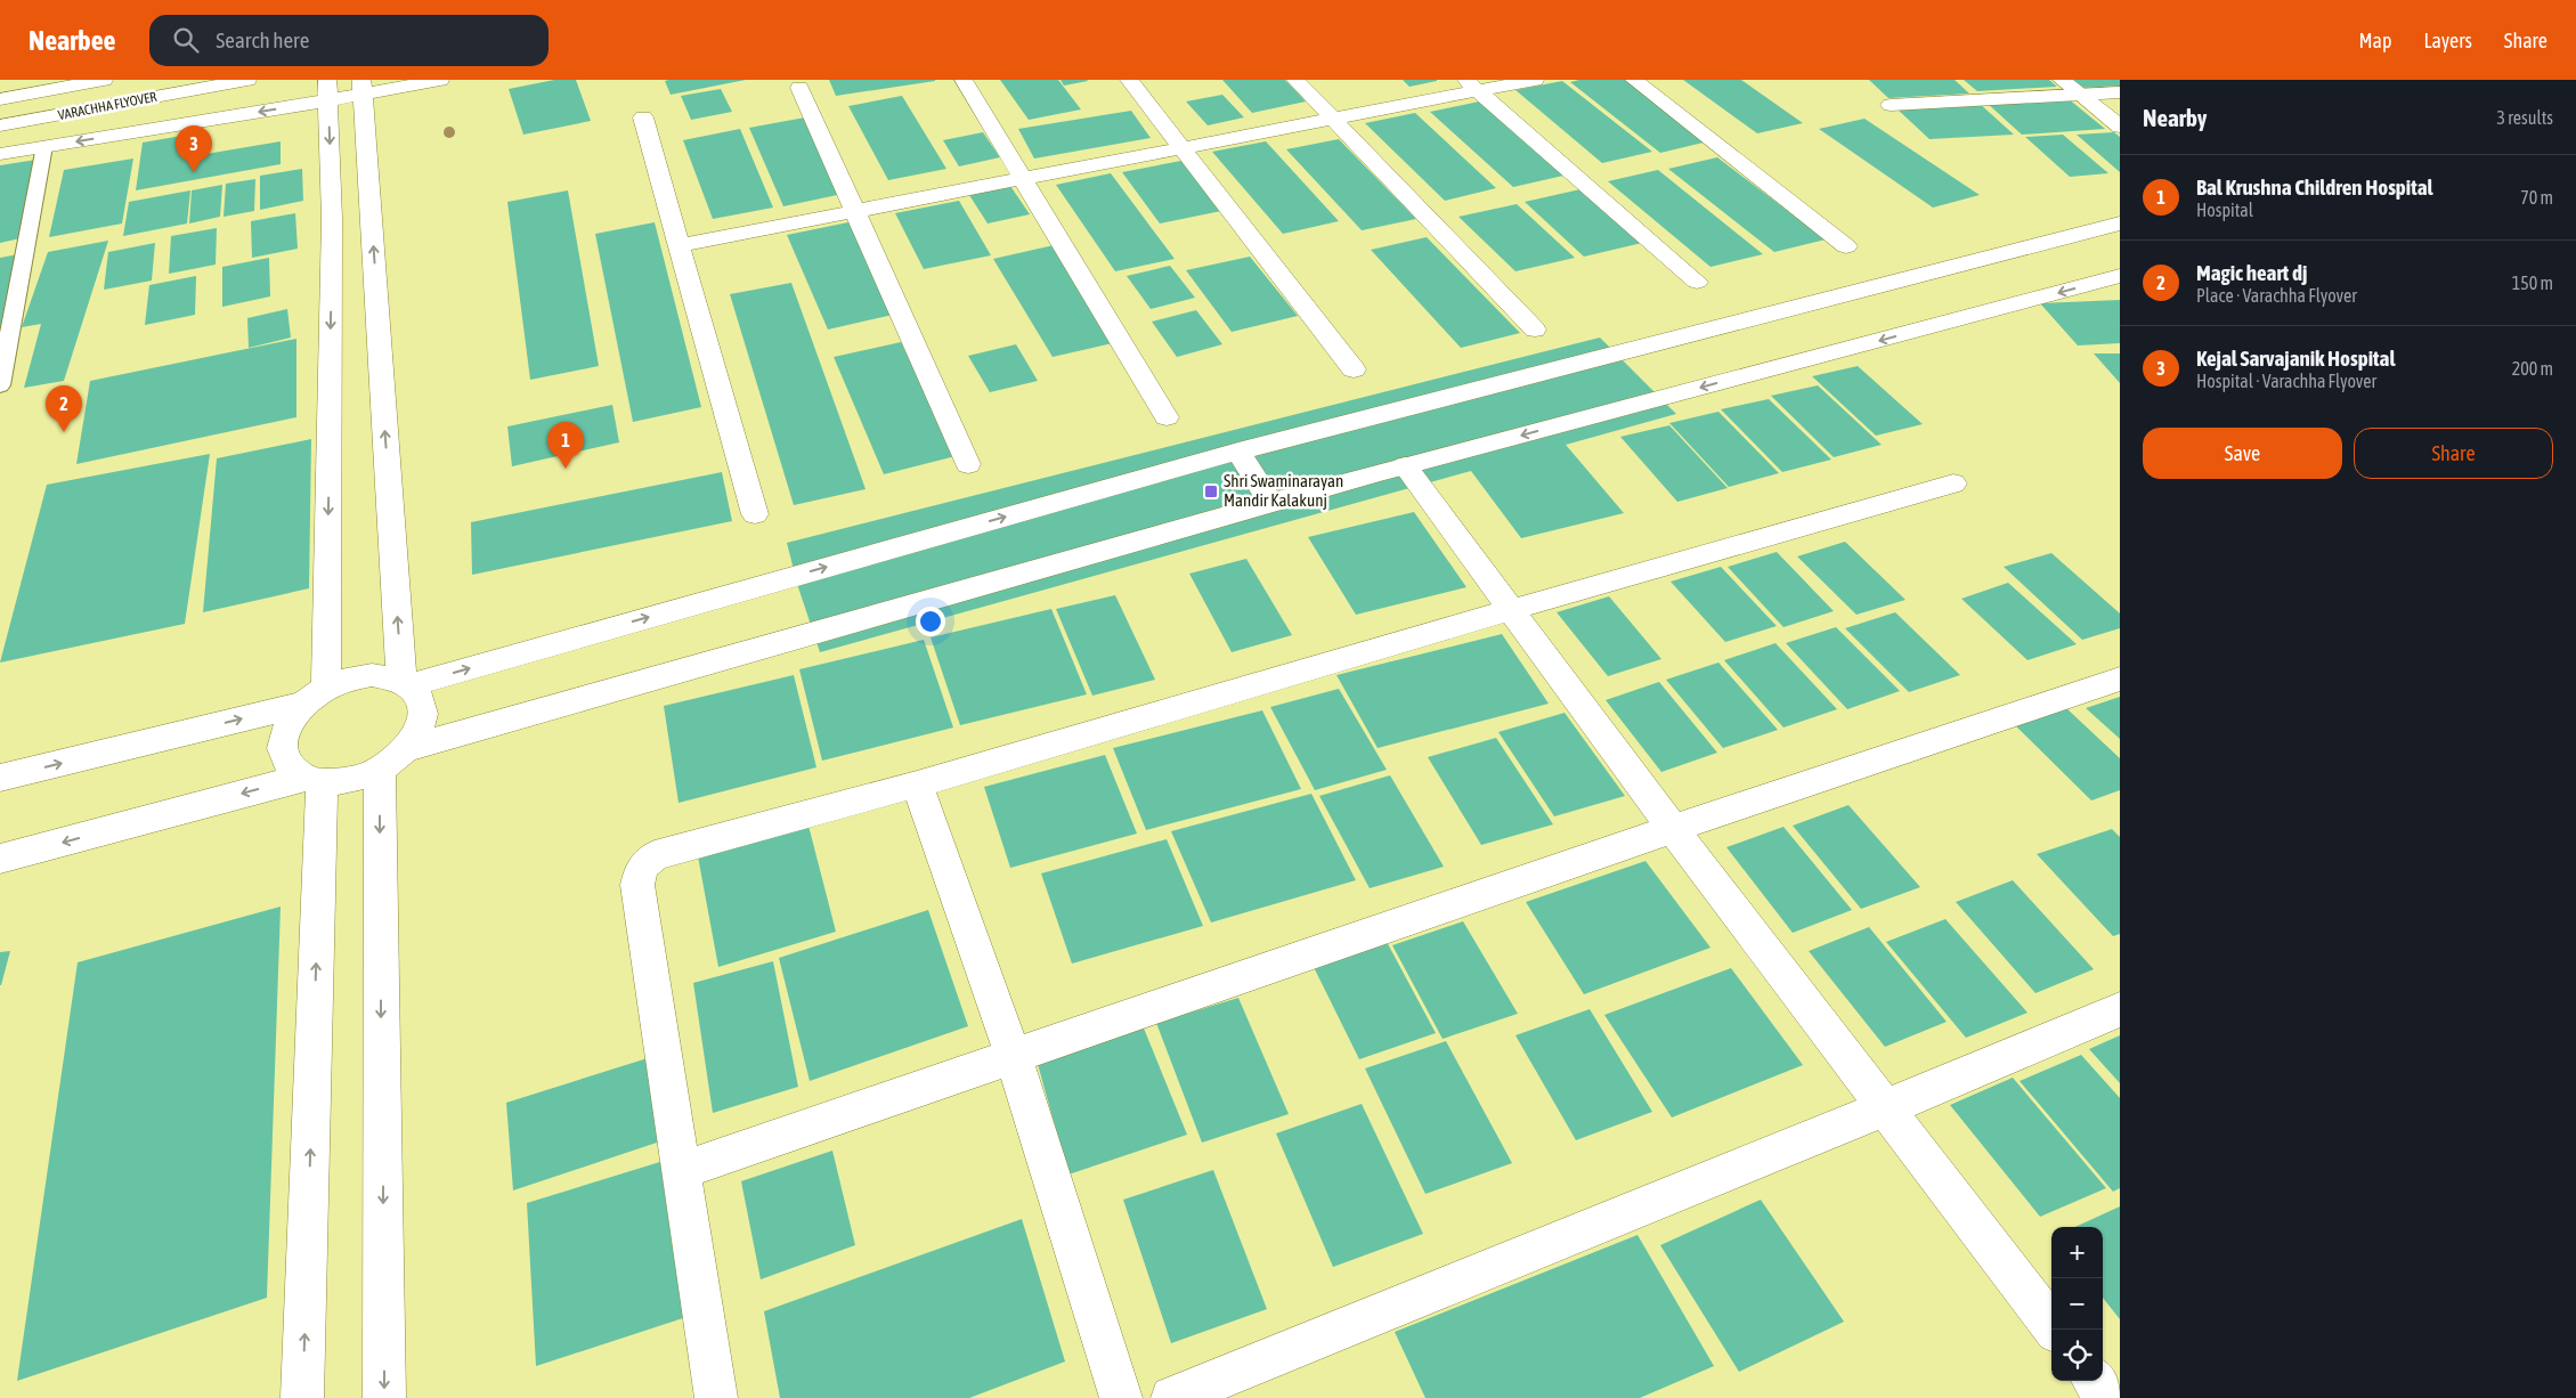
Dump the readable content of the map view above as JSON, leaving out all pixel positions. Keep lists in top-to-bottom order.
{
  "streets": {
    "street": ["VARACHHA FLYOVER"]
  },
  "places": {
    "transit": ["Shri Swaminarayan Mandir Kalakunj"]
  },
  "page": {
    "header": "Nearbee",
    "search": "Search here",
    "nav": ["Map", "Layers", "Share"],
    "heading": ["Nearby", "3 results"],
    "pins": ["3", "2", "1"],
    "list": [
      {
        "mark": "1",
        "name": "Bal Krushna Children Hospital",
        "note": "Hospital",
        "value": "70 m"
      },
      {
        "mark": "2",
        "name": "Magic heart dj",
        "note": "Place · Varachha Flyover",
        "value": "150 m"
      },
      {
        "mark": "3",
        "name": "Kejal Sarvajanik Hospital",
        "note": "Hospital · Varachha Flyover",
        "value": "200 m"
      }
    ],
    "buttons": ["Save", "Share"],
    "map_buttons": ["+", "−"]
  }
}
